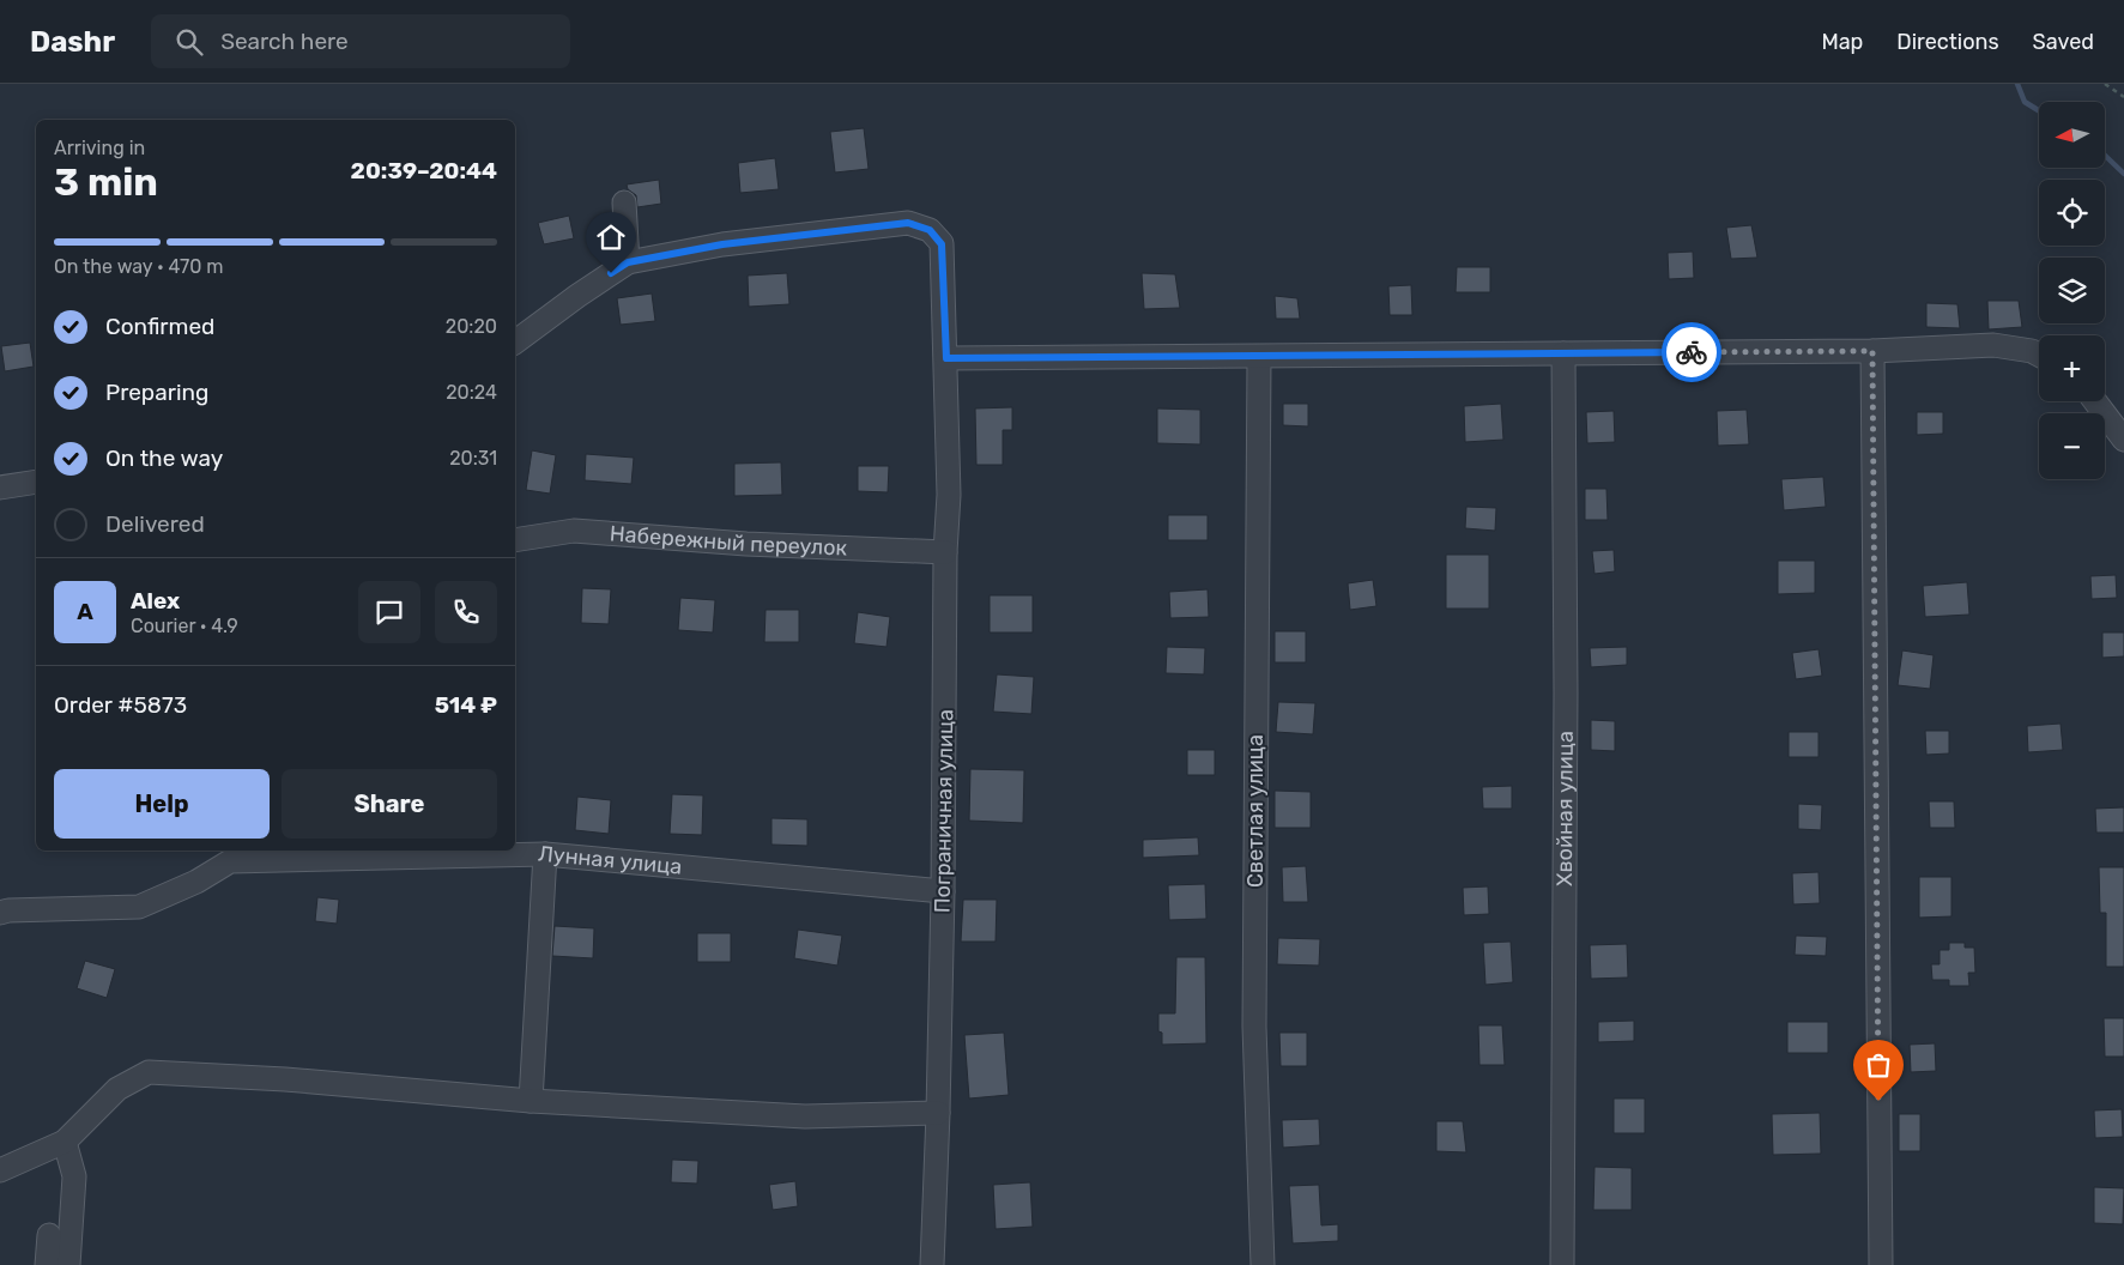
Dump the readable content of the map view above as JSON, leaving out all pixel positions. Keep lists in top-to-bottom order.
{
  "streets": {
    "street": [
      "Набережный переулок",
      "Хвойная улица",
      "Пограничная улица",
      "Светлая улица",
      "Лунная улица"
    ]
  },
  "crossings": [
    ["Набережный переулок", "Пограничная улица"],
    ["Пограничная улица", "Лунная улица"]
  ],
  "north": "left",
  "page": {
    "header": "Dashr",
    "search": "Search here",
    "nav": ["Map", "Directions", "Saved"],
    "map_buttons": ["+", "−"],
    "heading": ["3 min", "Arriving in", "20:39–20:44"],
    "panel": [
      "Alex",
      "Courier · 4.9",
      "Order #5873",
      "514 ₽"
    ],
    "bar": "On the way · 470 m",
    "list": [
      ["Confirmed", "20:20"],
      ["Preparing", "20:24"],
      ["On the way", "20:31"],
      "Delivered"
    ],
    "round": "A",
    "buttons": ["Help", "Share"]
  }
}
